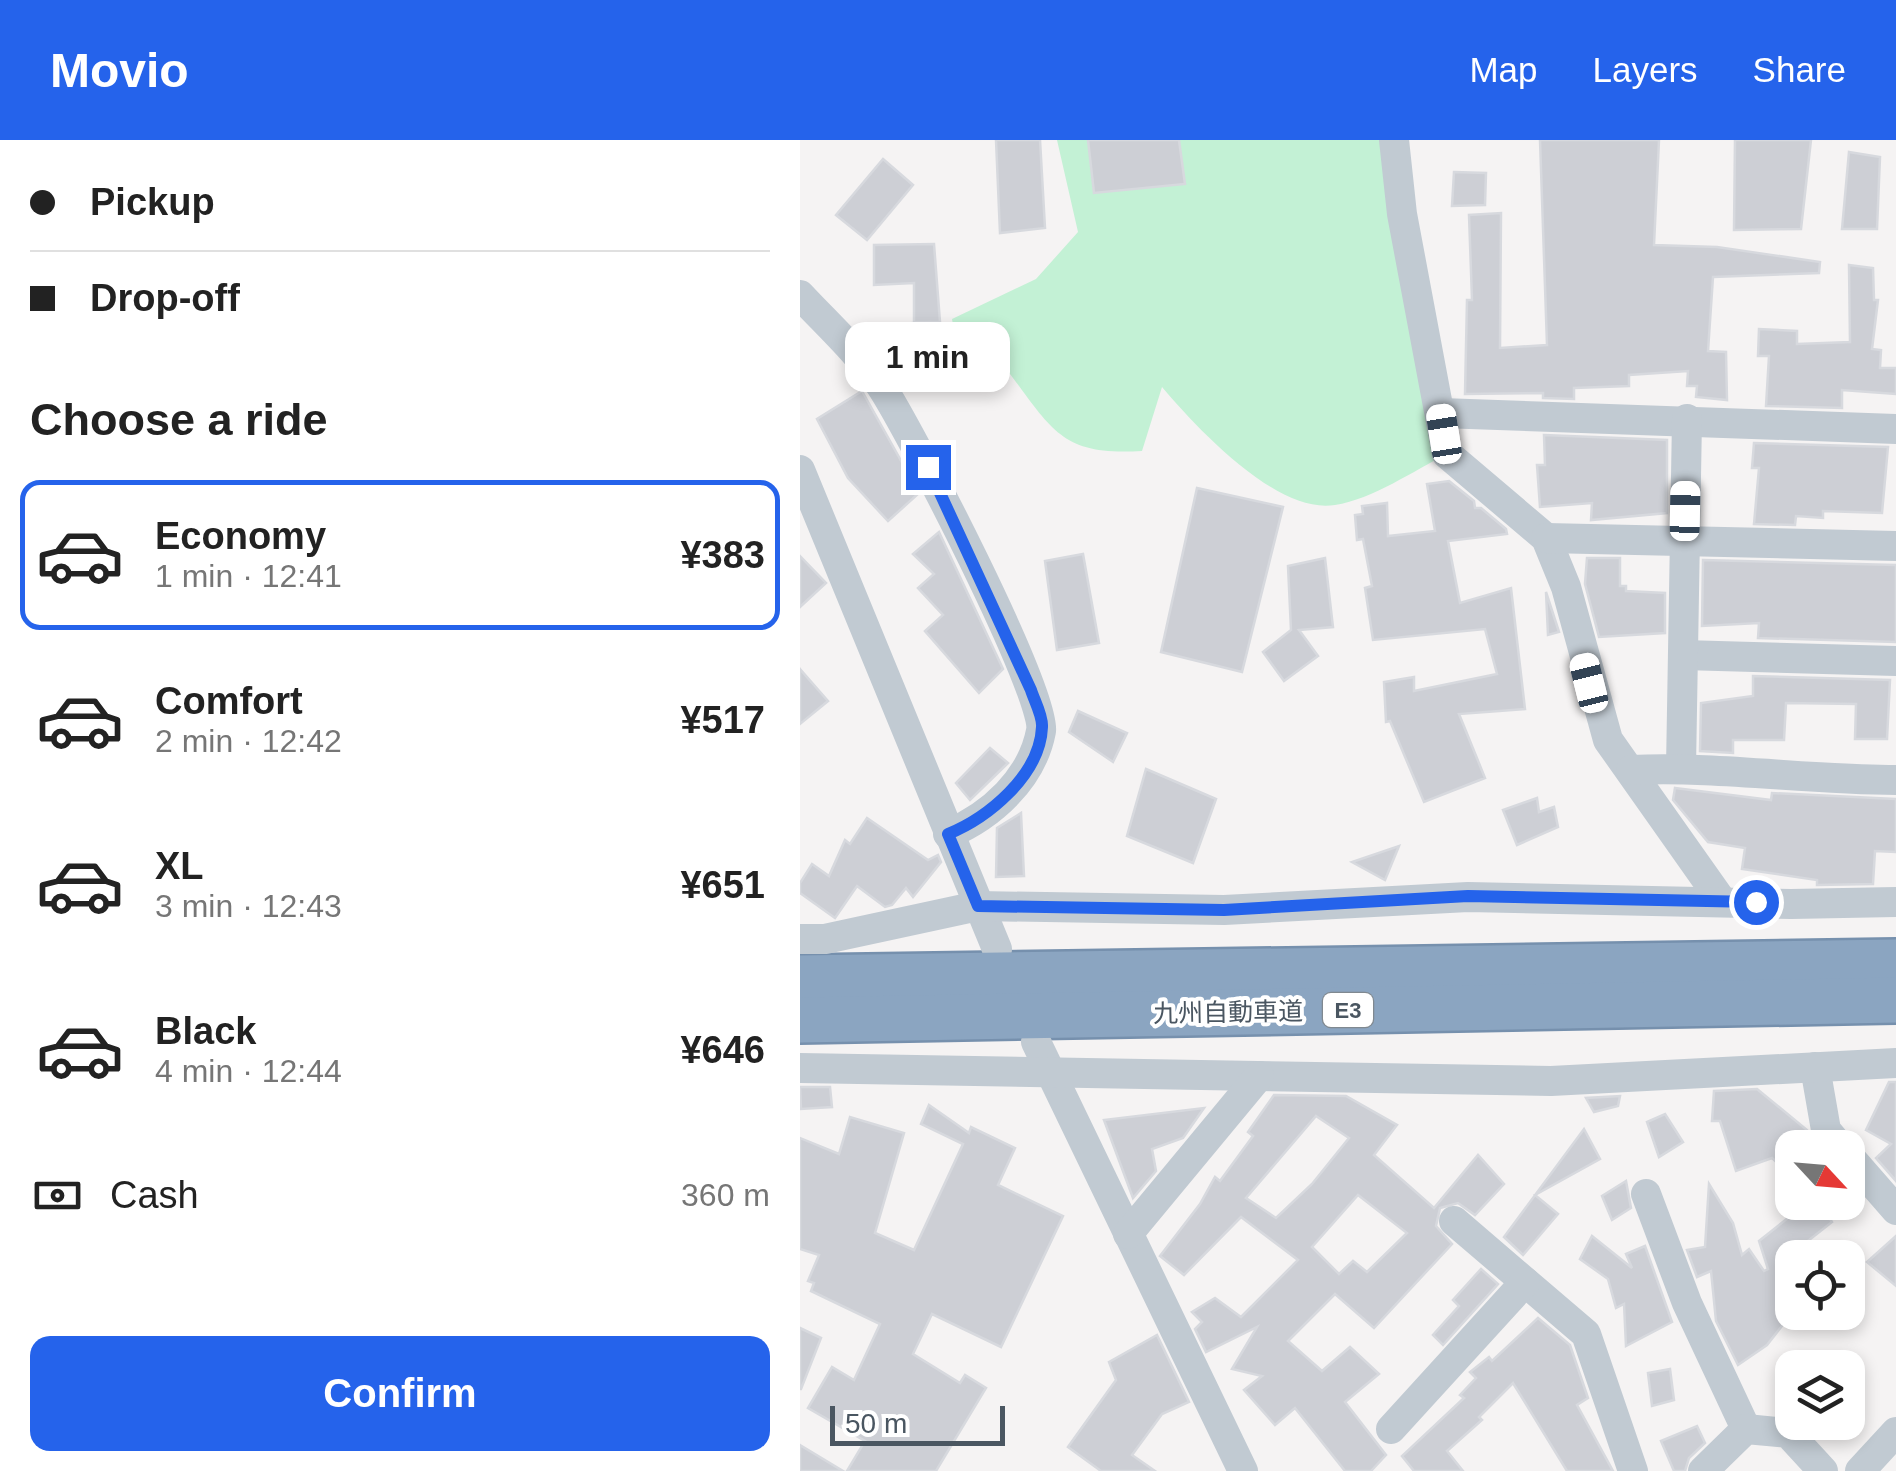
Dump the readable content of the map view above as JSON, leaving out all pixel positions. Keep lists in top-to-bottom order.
{
  "streets": {
    "highway": ["E3", "九州自動車道"]
  },
  "scale_bar": "50 m",
  "north": "bottom right",
  "page": {
    "header": "Movio",
    "nav": ["Map", "Layers", "Share"],
    "banner": ["Pickup", "Drop-off"],
    "bubble": "1 min",
    "heading": "Choose a ride",
    "list": [
      {
        "name": "Economy",
        "note": "1 min · 12:41",
        "value": "¥383"
      },
      {
        "name": "Comfort",
        "note": "2 min · 12:42",
        "value": "¥517"
      },
      {
        "name": "XL",
        "note": "3 min · 12:43",
        "value": "¥651"
      },
      {
        "name": "Black",
        "note": "4 min · 12:44",
        "value": "¥646"
      }
    ],
    "pay": ["Cash", "360 m"],
    "buttons": "Confirm",
    "scale": "50 m"
  }
}
